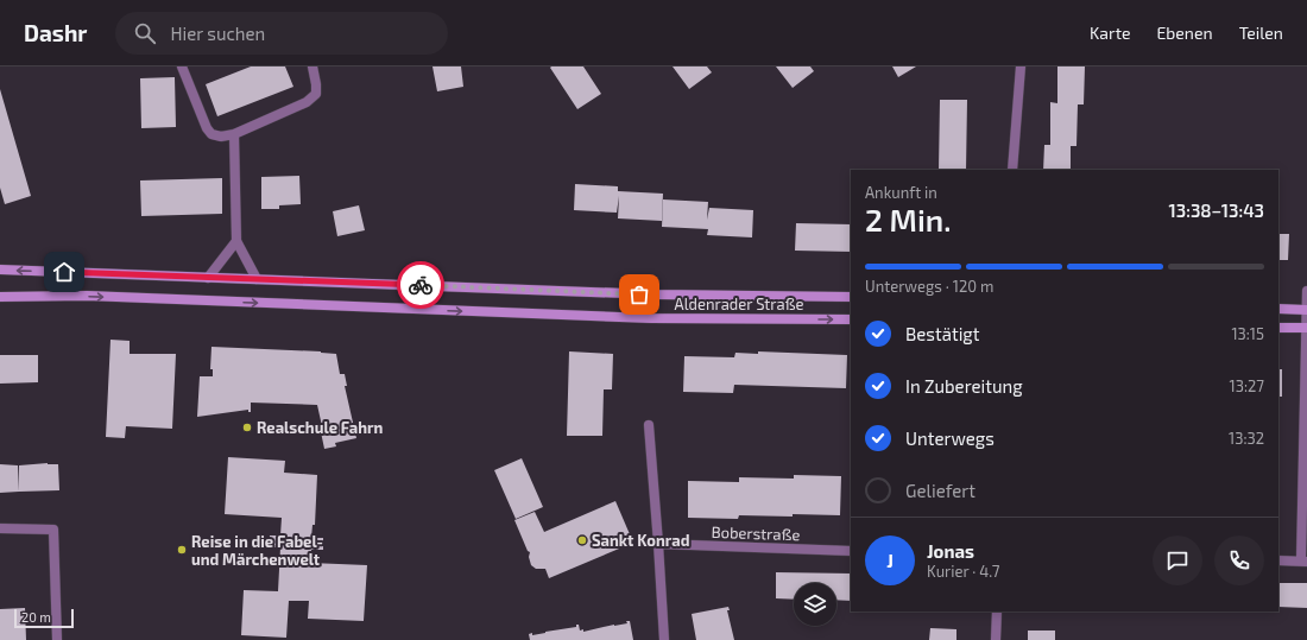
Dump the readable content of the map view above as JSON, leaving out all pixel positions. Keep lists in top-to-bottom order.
{
  "streets": {
    "street": ["Aldenrader Straße", "Boberstraße"]
  },
  "places": ["Realschule Fahrn", "Sankt Konrad", "Reise in die Fabel- und Märchenwelt"],
  "scale_bar": "20 m",
  "page": {
    "header": "Dashr",
    "search": "Hier suchen",
    "nav": ["Karte", "Ebenen", "Teilen"],
    "heading": ["2 Min.", "Ankunft in", "13:38–13:43"],
    "panel": ["Jonas", "Kurier · 4.7"],
    "bar": "Unterwegs · 120 m",
    "list": [
      ["Bestätigt", "13:15"],
      ["In Zubereitung", "13:27"],
      ["Unterwegs", "13:32"],
      "Geliefert"
    ],
    "round": "J",
    "scale": "20 m"
  }
}
